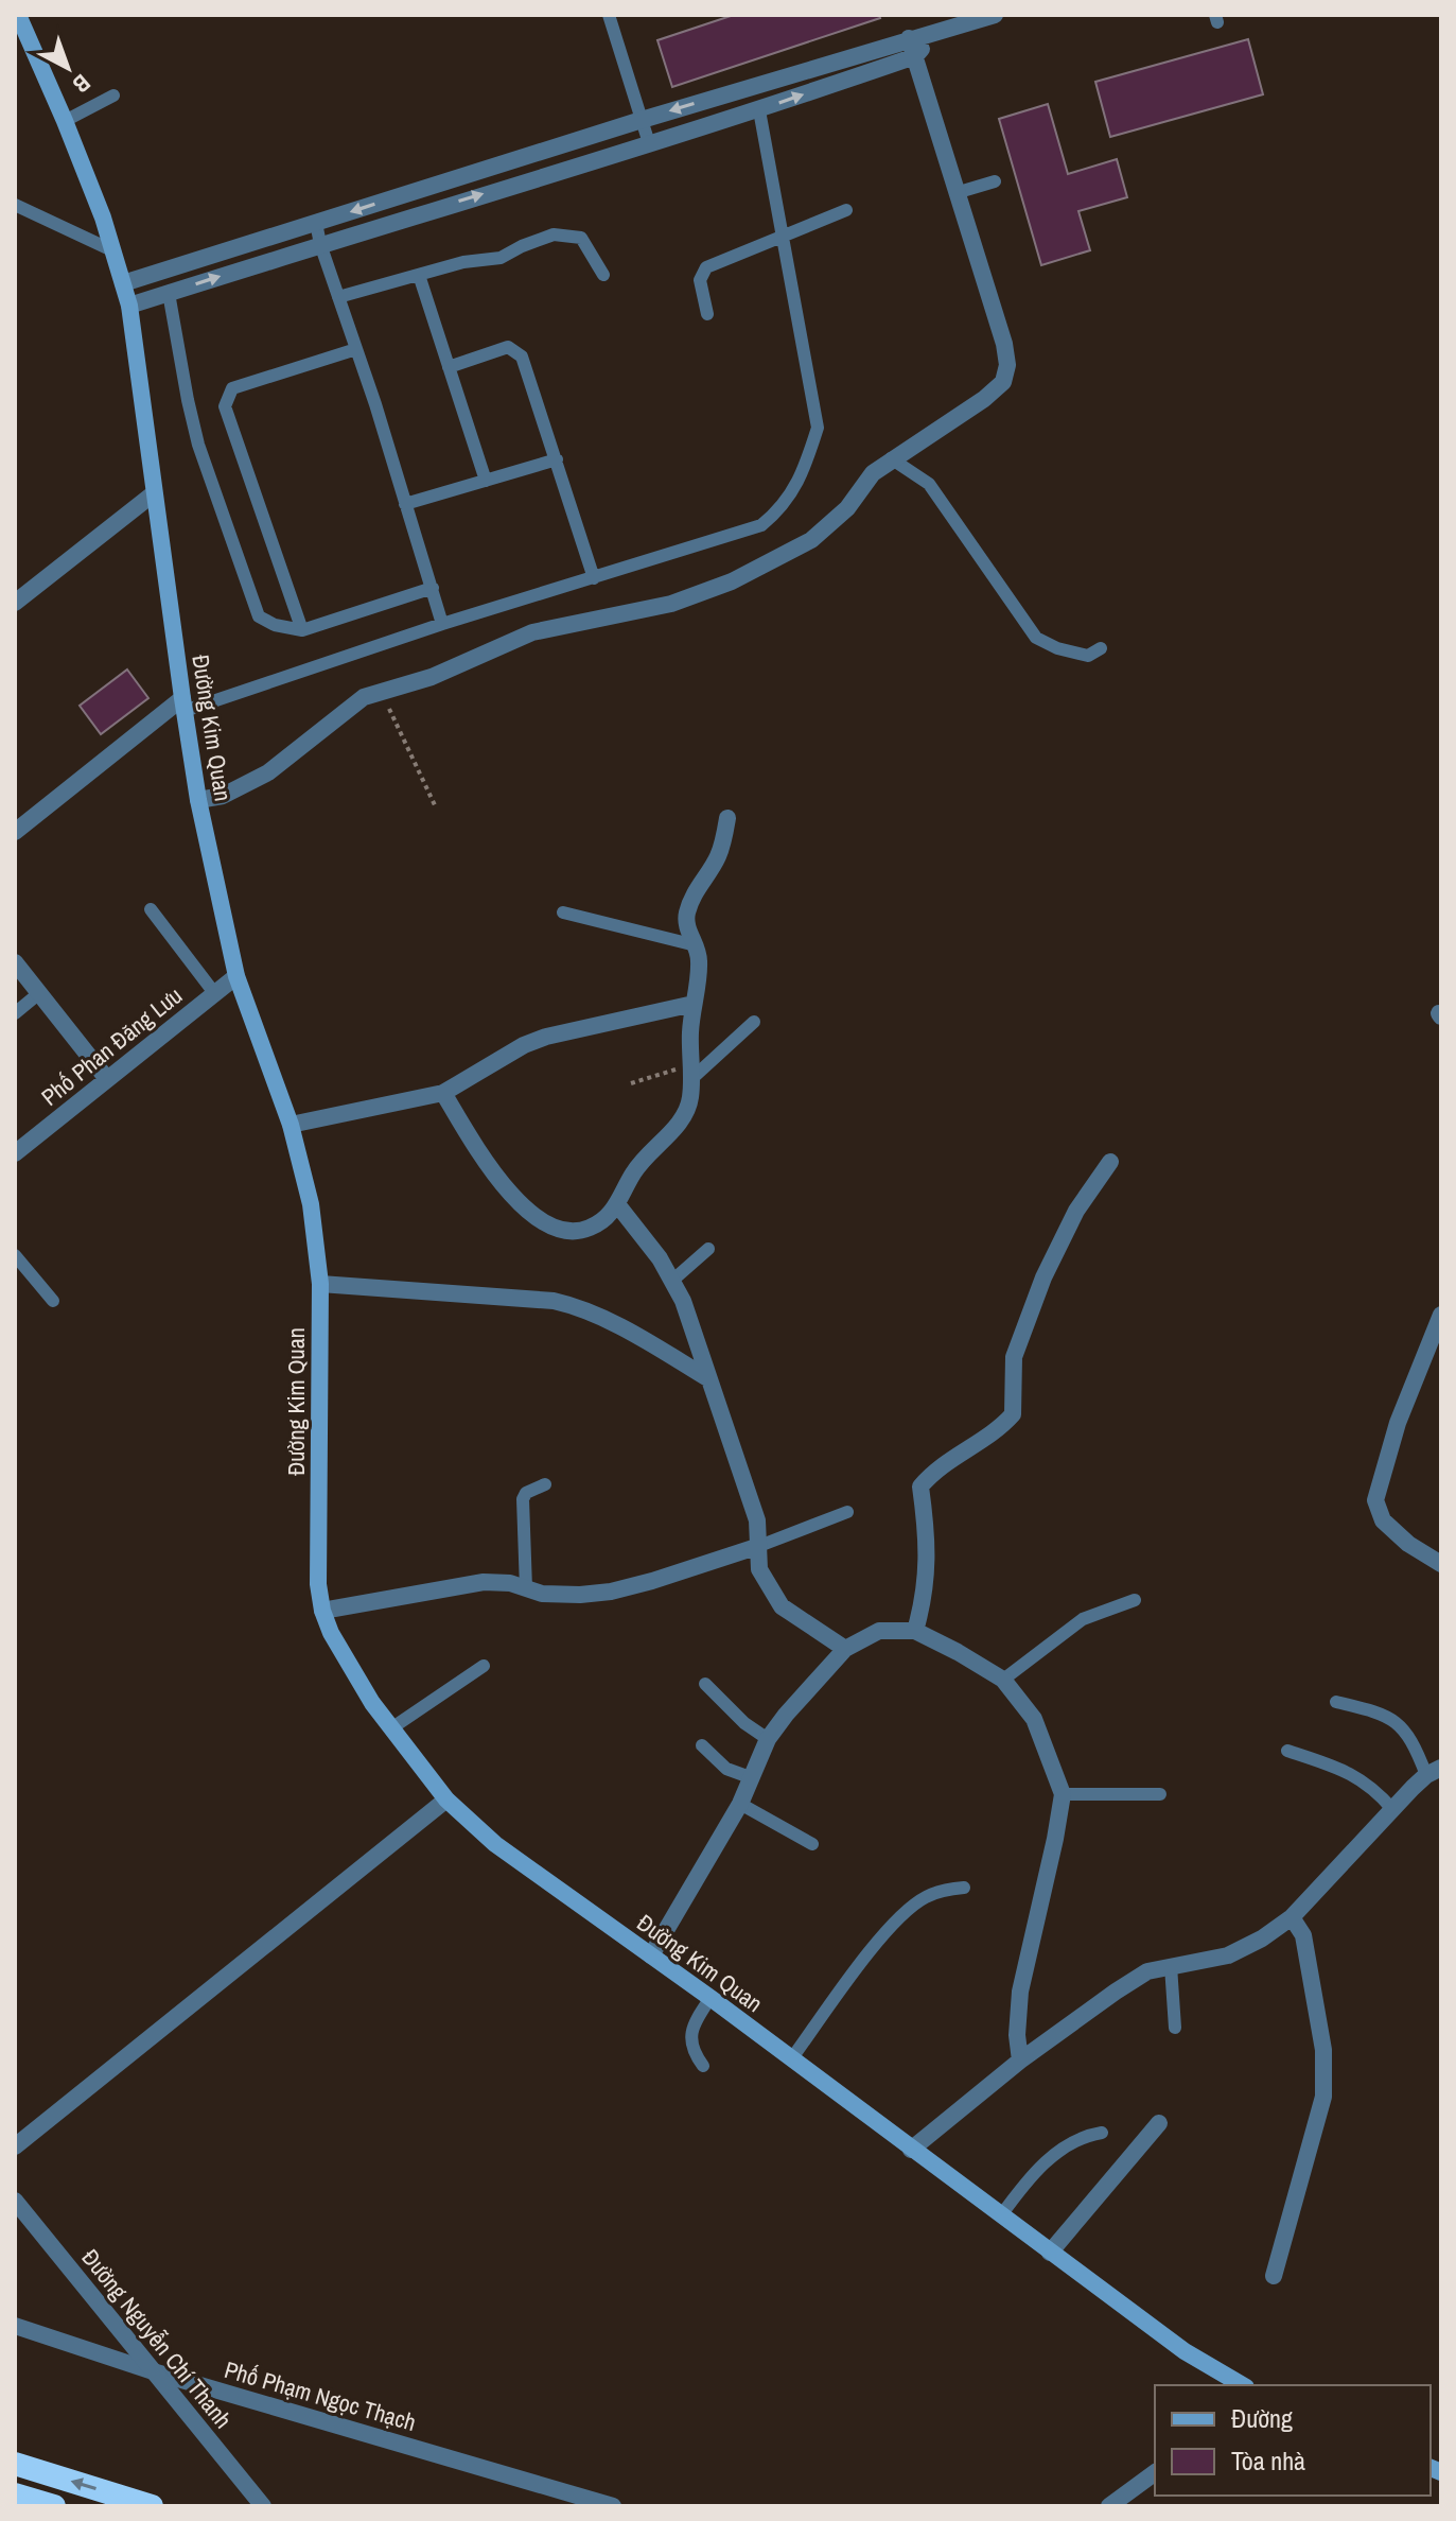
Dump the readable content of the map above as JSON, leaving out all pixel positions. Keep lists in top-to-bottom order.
{
  "streets": {
    "main road": ["Đường Kim Quan"],
    "street": ["Phố Phan Đăng Lưu", "Đường Nguyễn Chí Thanh", "Phố Phạm Ngọc Thạch"]
  },
  "crossings": [
    ["Đường Kim Quan", "Phố Phan Đăng Lưu"],
    ["Đường Nguyễn Chí Thanh", "Phố Phạm Ngọc Thạch"]
  ],
  "legend": ["Đường", "Tòa nhà"],
  "north": "bottom right"
}
